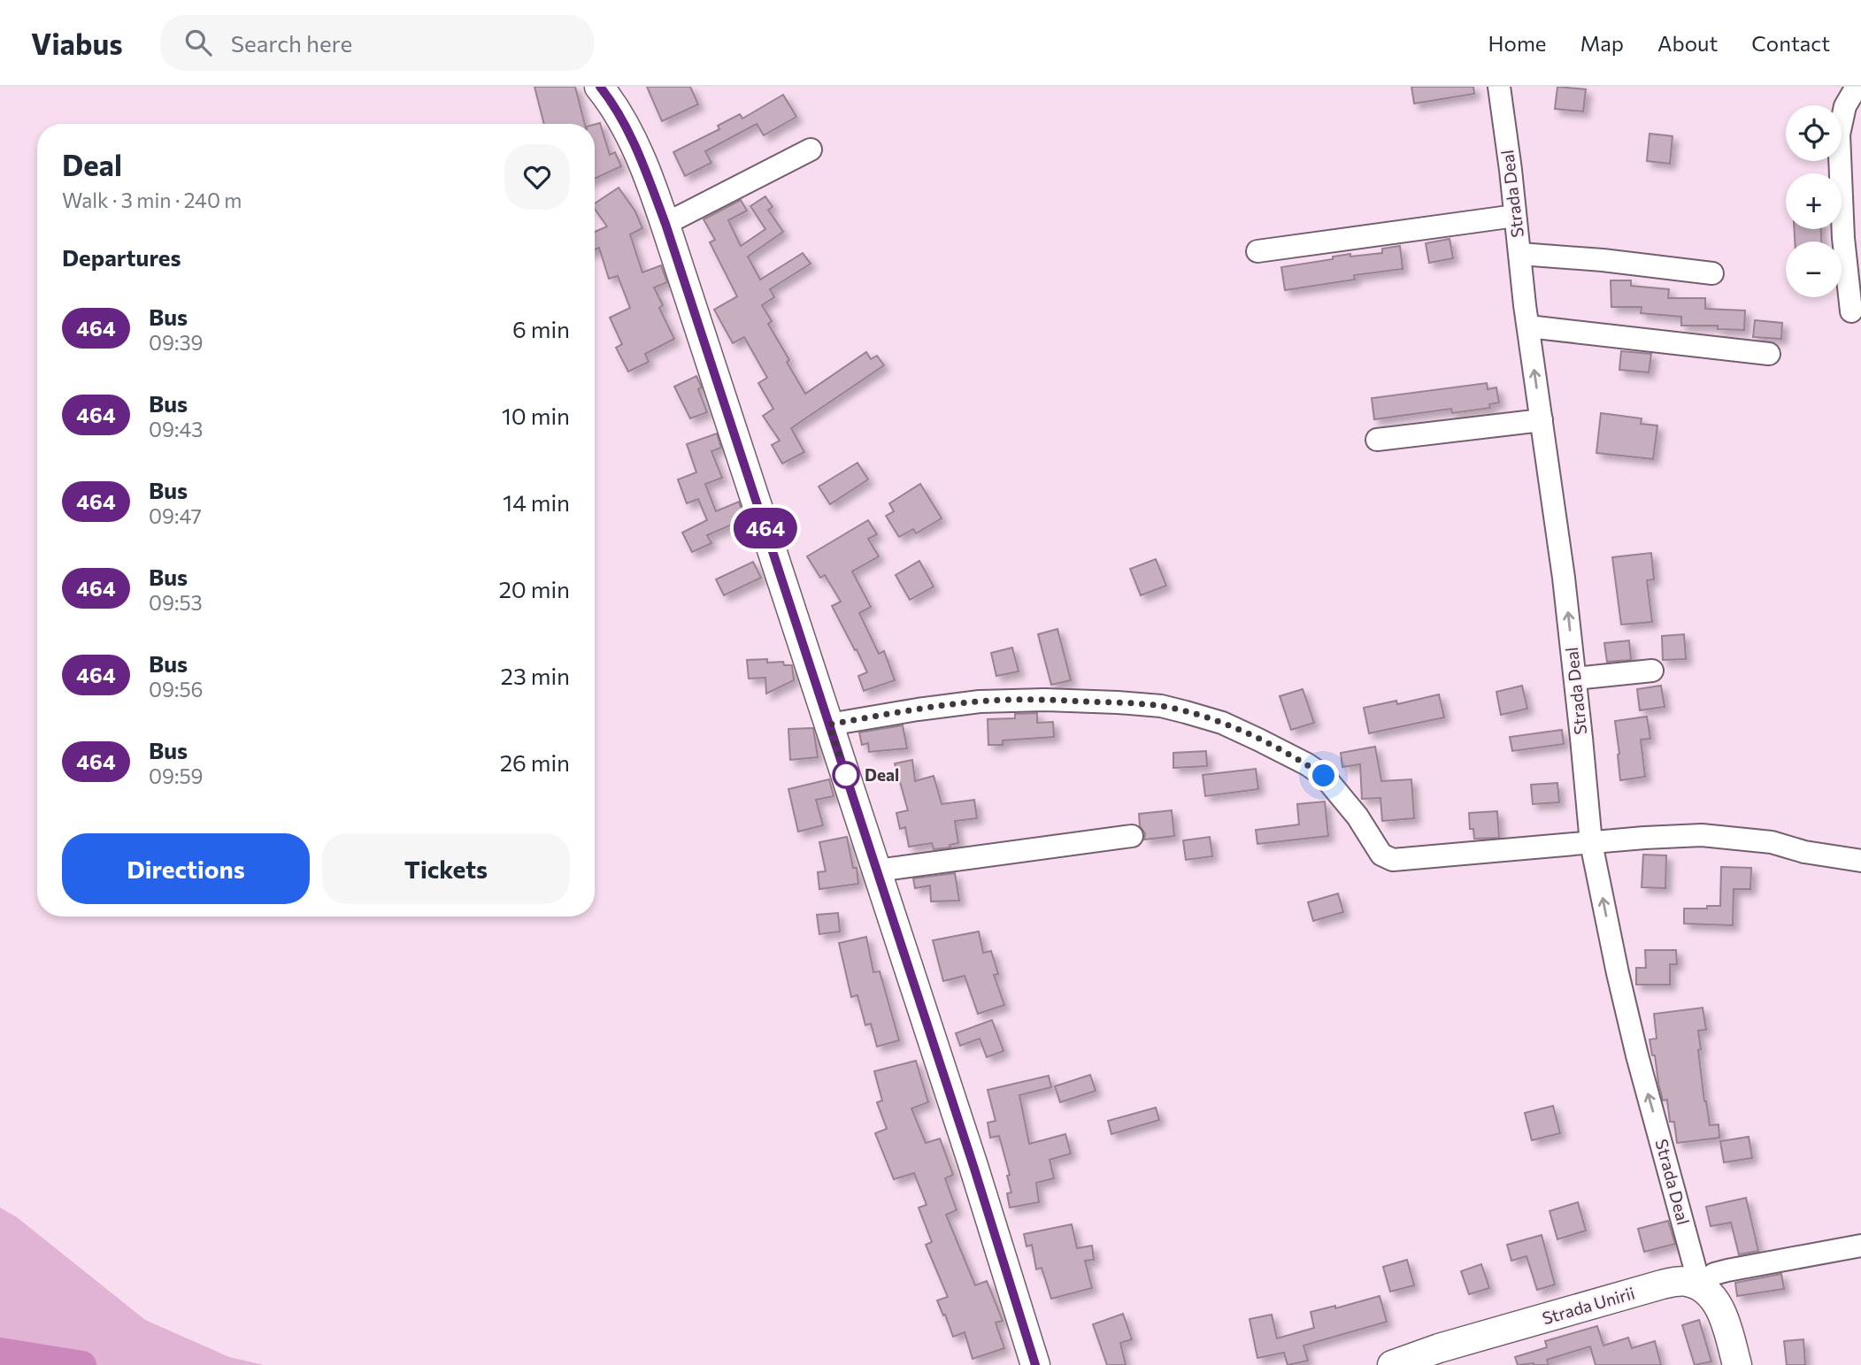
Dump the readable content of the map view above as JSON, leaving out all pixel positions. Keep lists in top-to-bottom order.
{
  "streets": {
    "main road": ["Strada Unirii"],
    "street": ["Strada Deal"]
  },
  "crossings": [
    ["Strada Deal", "Strada Unirii"]
  ],
  "one_way": ["Strada Deal"],
  "places": ["Deal"],
  "lines": ["bus line 464"],
  "page": {
    "header": "Viabus",
    "search": "Search here",
    "nav": [
      "Home",
      "Map",
      "About",
      "Contact"
    ],
    "on_map": "464",
    "map_buttons": ["+", "−"],
    "heading": [
      ["Deal", "Walk · 3 min · 240 m"],
      "Departures"
    ],
    "list": [
      {
        "mark": "464",
        "name": "Bus",
        "note": "09:39",
        "value": "6 min"
      },
      {
        "mark": "464",
        "name": "Bus",
        "note": "09:43",
        "value": "10 min"
      },
      {
        "mark": "464",
        "name": "Bus",
        "note": "09:47",
        "value": "14 min"
      },
      {
        "mark": "464",
        "name": "Bus",
        "note": "09:53",
        "value": "20 min"
      },
      {
        "mark": "464",
        "name": "Bus",
        "note": "09:56",
        "value": "23 min"
      },
      {
        "mark": "464",
        "name": "Bus",
        "note": "09:59",
        "value": "26 min"
      }
    ],
    "buttons": ["Directions", "Tickets"]
  }
}
